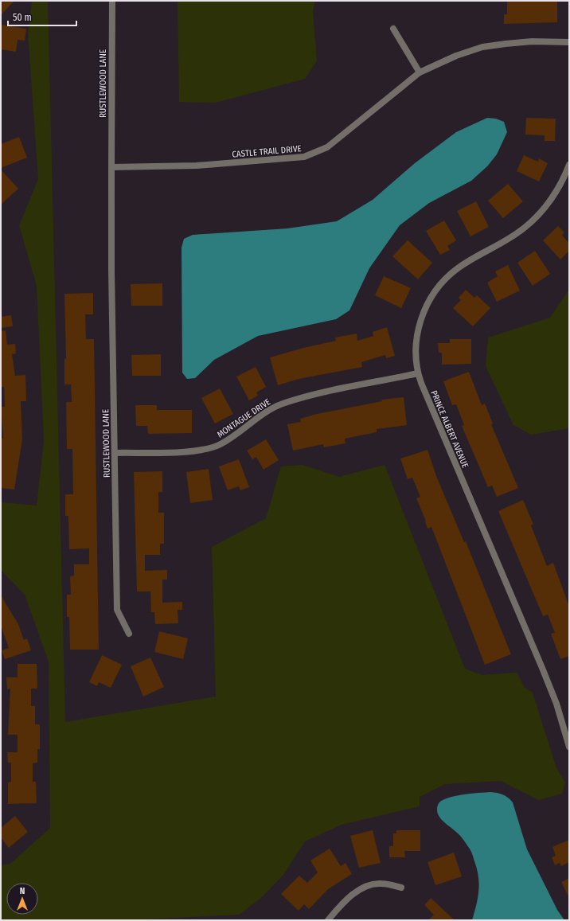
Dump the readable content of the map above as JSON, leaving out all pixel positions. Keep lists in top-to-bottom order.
{
  "streets": {
    "street": [
      "RUSTLEWOOD LANE",
      "CASTLE TRAIL DRIVE",
      "MONTAGUE DRIVE",
      "PRINCE ALBERT AVENUE"
    ]
  },
  "crossings": [
    ["RUSTLEWOOD LANE", "CASTLE TRAIL DRIVE"],
    ["RUSTLEWOOD LANE", "MONTAGUE DRIVE"],
    ["MONTAGUE DRIVE", "PRINCE ALBERT AVENUE"]
  ],
  "scale_bar": "50 m",
  "north": "top"
}
